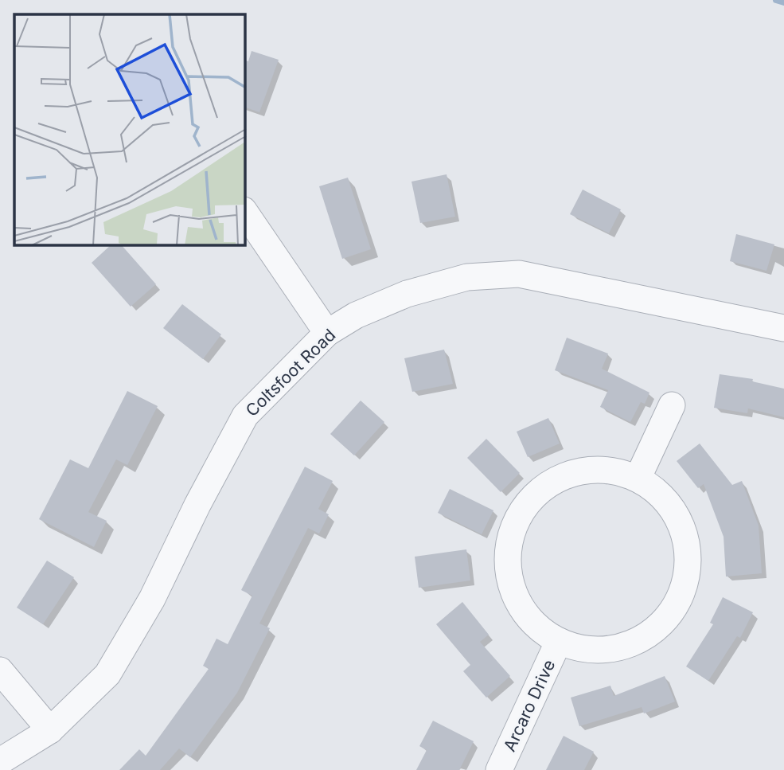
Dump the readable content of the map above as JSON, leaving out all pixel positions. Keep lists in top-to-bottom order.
{
  "streets": {
    "street": ["Coltsfoot Road", "Arcaro Drive"]
  }
}
